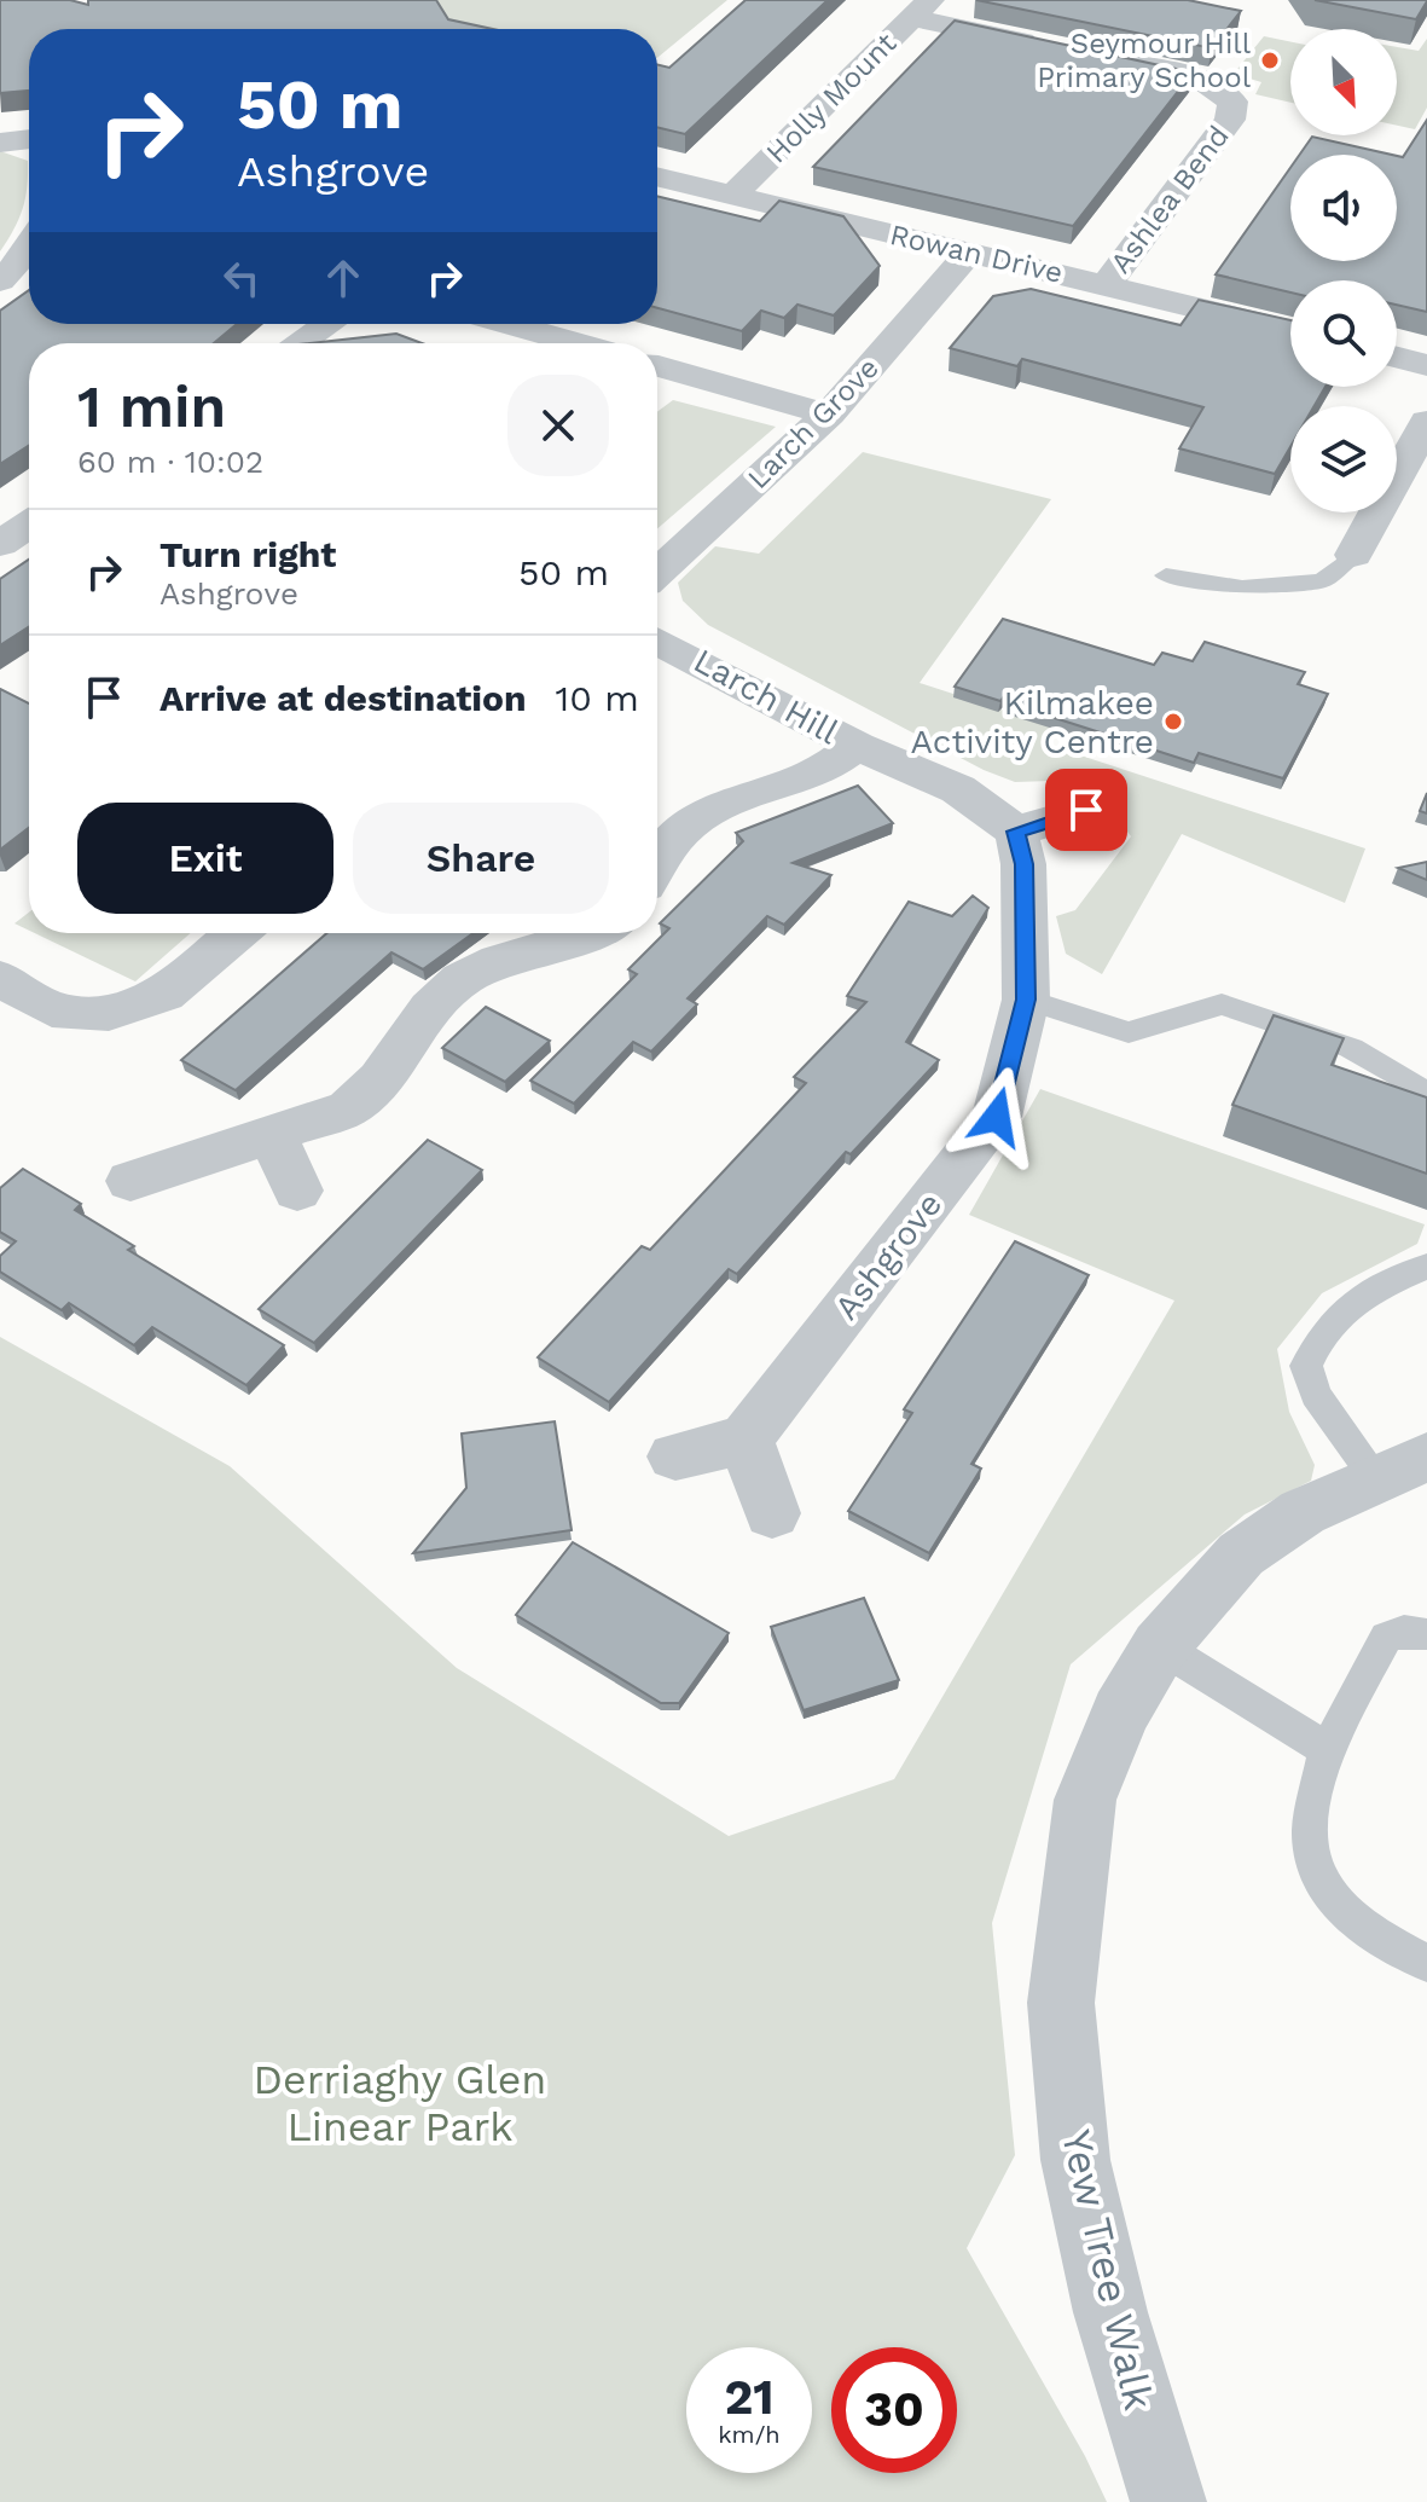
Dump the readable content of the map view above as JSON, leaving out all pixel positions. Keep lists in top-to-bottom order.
{
  "streets": {
    "street": [
      "Holly Mount",
      "Ashlea Bend",
      "Rowan Drive",
      "Larch Grove",
      "Larch Hill",
      "Ashgrove",
      "Yew Tree Walk"
    ]
  },
  "crossings": [
    ["Holly Mount", "Rowan Drive"],
    ["Ashlea Bend", "Rowan Drive"],
    ["Rowan Drive", "Larch Grove"]
  ],
  "parks": ["Derriaghy Glen Linear Park"],
  "places": ["Seymour Hill Primary School", "Kilmakee Activity Centre"],
  "north": "bottom right",
  "page": {
    "turn": ["50 m", "Ashgrove"],
    "heading": ["1 min", "60 m · 10:02"],
    "list": [
      {
        "name": "Turn right",
        "note": "Ashgrove",
        "value": "50 m"
      },
      {
        "name": "Arrive at destination",
        "value": "10 m"
      }
    ],
    "buttons": ["Exit", "Share"],
    "speed": "21 km/h",
    "limit": "30"
  }
}
